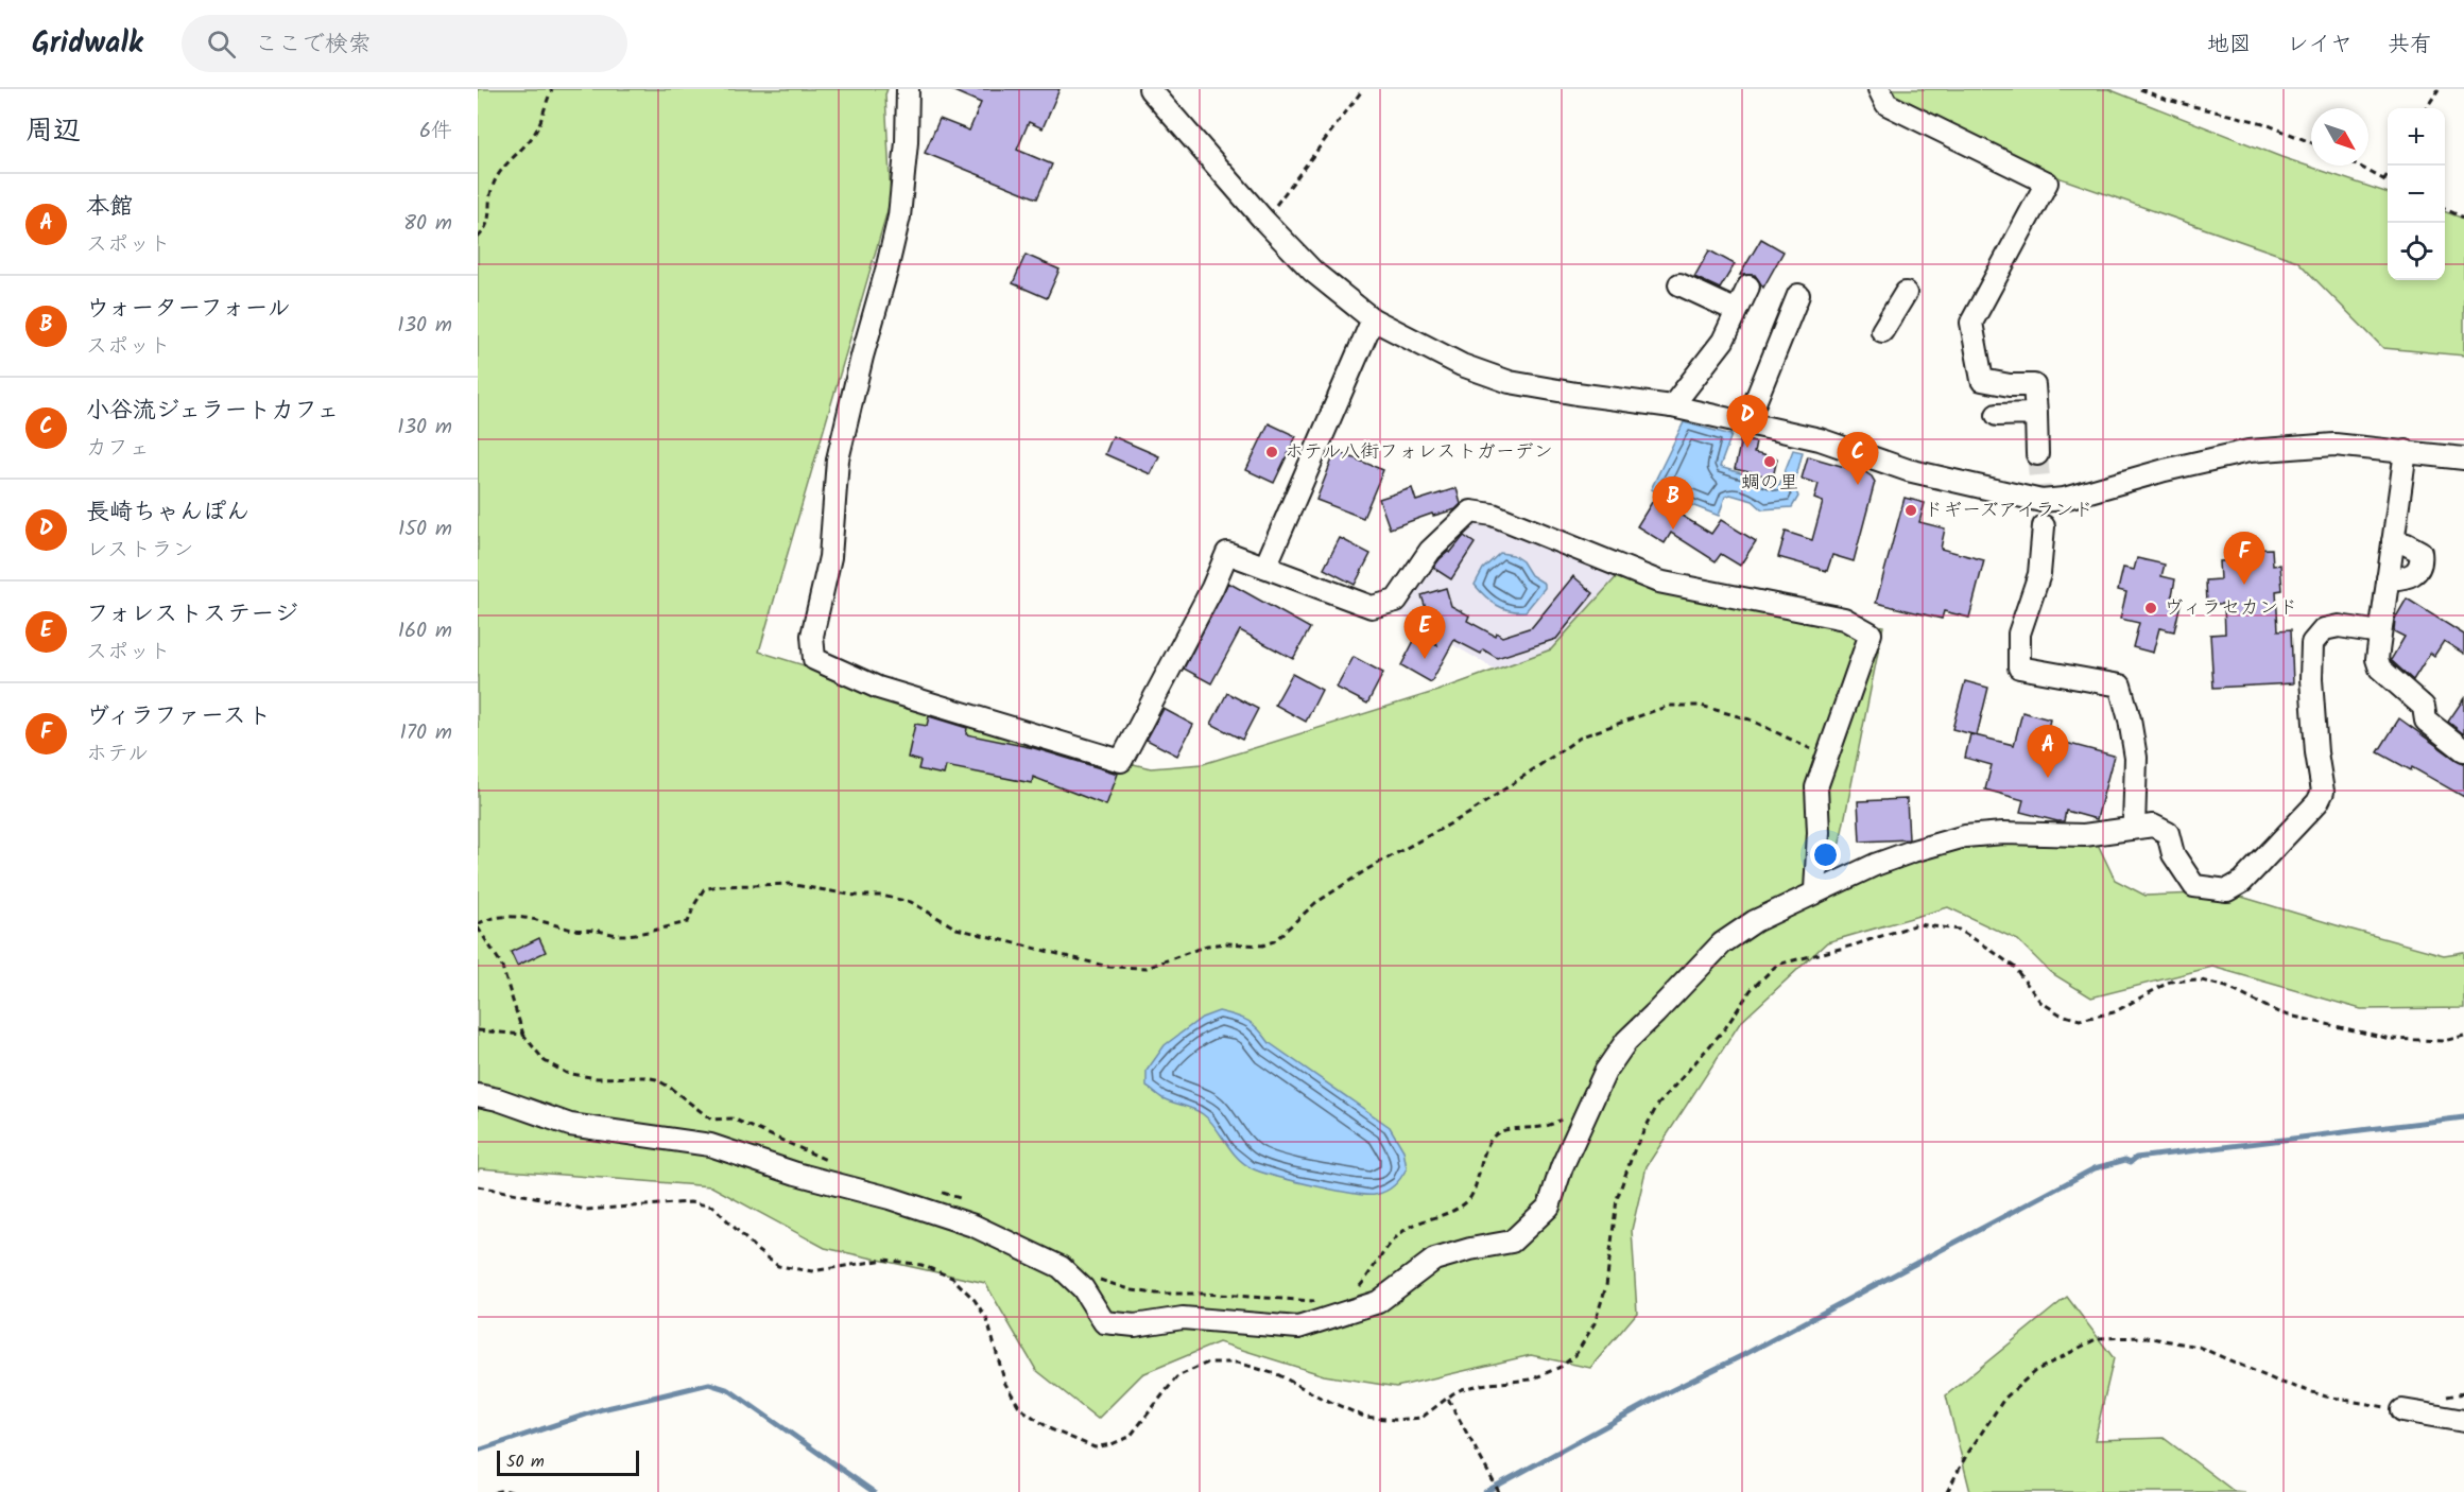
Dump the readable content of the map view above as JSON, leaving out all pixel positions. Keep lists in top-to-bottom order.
{
  "places": [
    "ホテル八街フォレストガーデン",
    "蜩の里",
    "ドギーズアイランド",
    "ヴィラセカンド"
  ],
  "scale_bar": "50 m",
  "north": "bottom right",
  "page": {
    "header": "Gridwalk",
    "search": "ここで検索",
    "nav": ["地図", "レイヤ", "共有"],
    "heading": ["周辺", "6件"],
    "map_buttons": ["+", "−"],
    "list": [
      {
        "mark": "A",
        "name": "本館",
        "note": "スポット",
        "value": "80 m"
      },
      {
        "mark": "B",
        "name": "ウォーターフォール",
        "note": "スポット",
        "value": "130 m"
      },
      {
        "mark": "C",
        "name": "小谷流ジェラートカフェ",
        "note": "カフェ",
        "value": "130 m"
      },
      {
        "mark": "D",
        "name": "長崎ちゃんぽん",
        "note": "レストラン",
        "value": "150 m"
      },
      {
        "mark": "E",
        "name": "フォレストステージ",
        "note": "スポット",
        "value": "160 m"
      },
      {
        "mark": "F",
        "name": "ヴィラファースト",
        "note": "ホテル",
        "value": "170 m"
      }
    ],
    "pins": [
      "D",
      "C",
      "B",
      "F",
      "E",
      "A"
    ],
    "scale": "50 m"
  }
}
